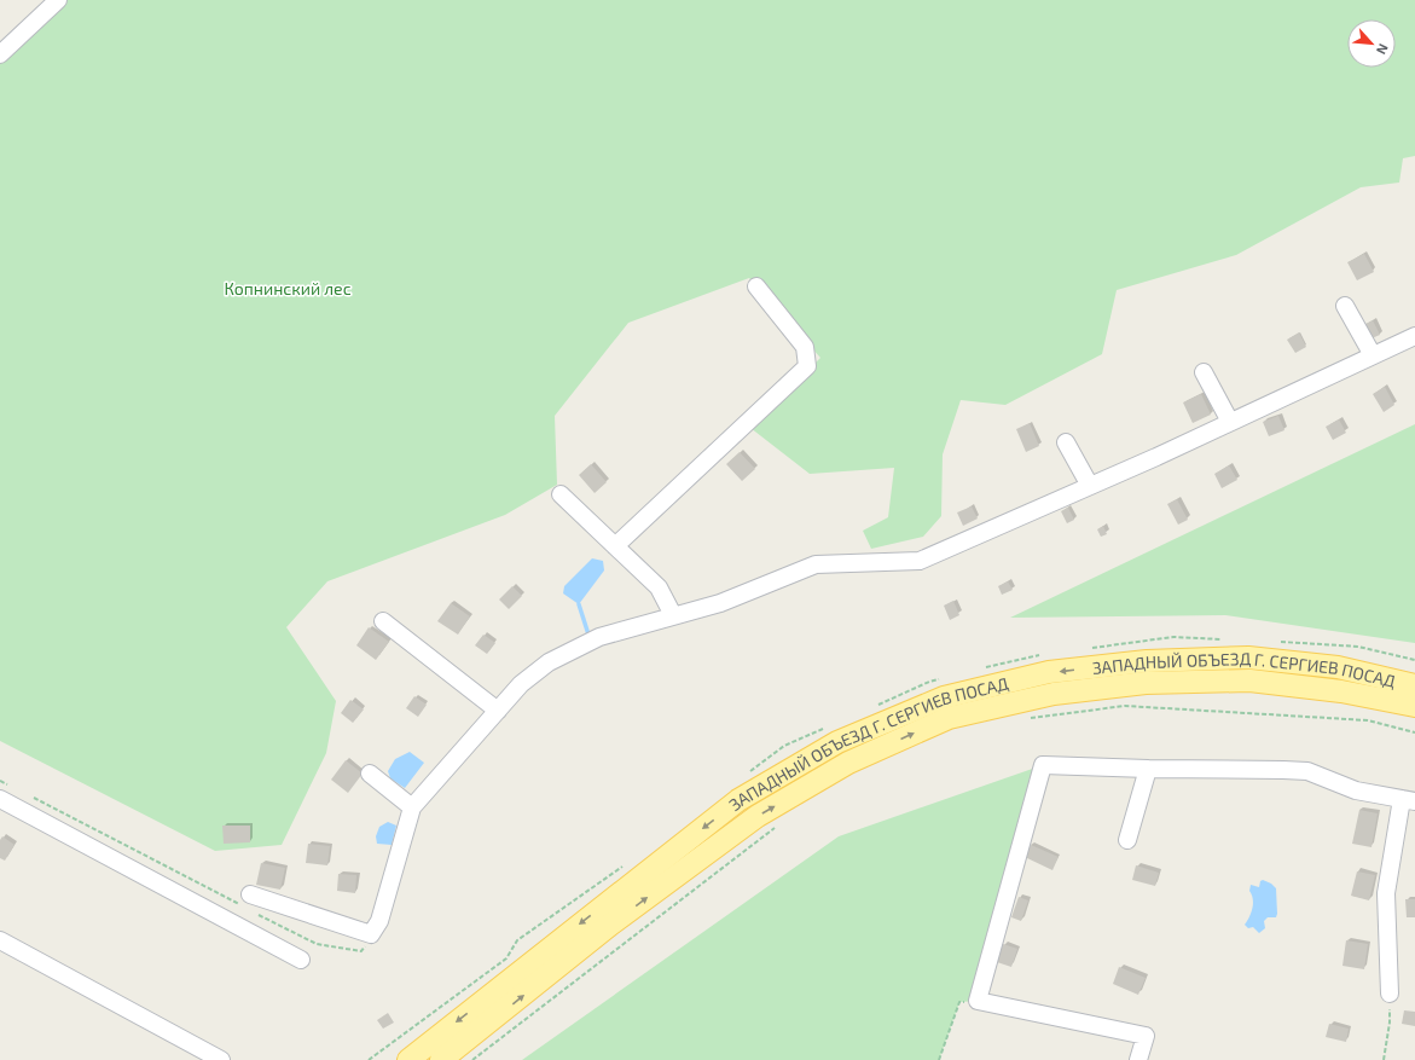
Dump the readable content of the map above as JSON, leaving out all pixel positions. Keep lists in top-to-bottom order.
{
  "streets": {
    "main road": ["ЗАПАДНЫЙ ОБЪЕЗД Г. СЕРГИЕВ ПОСАД"]
  },
  "parks": ["Копнинский лес"],
  "north": "bottom right"
}
